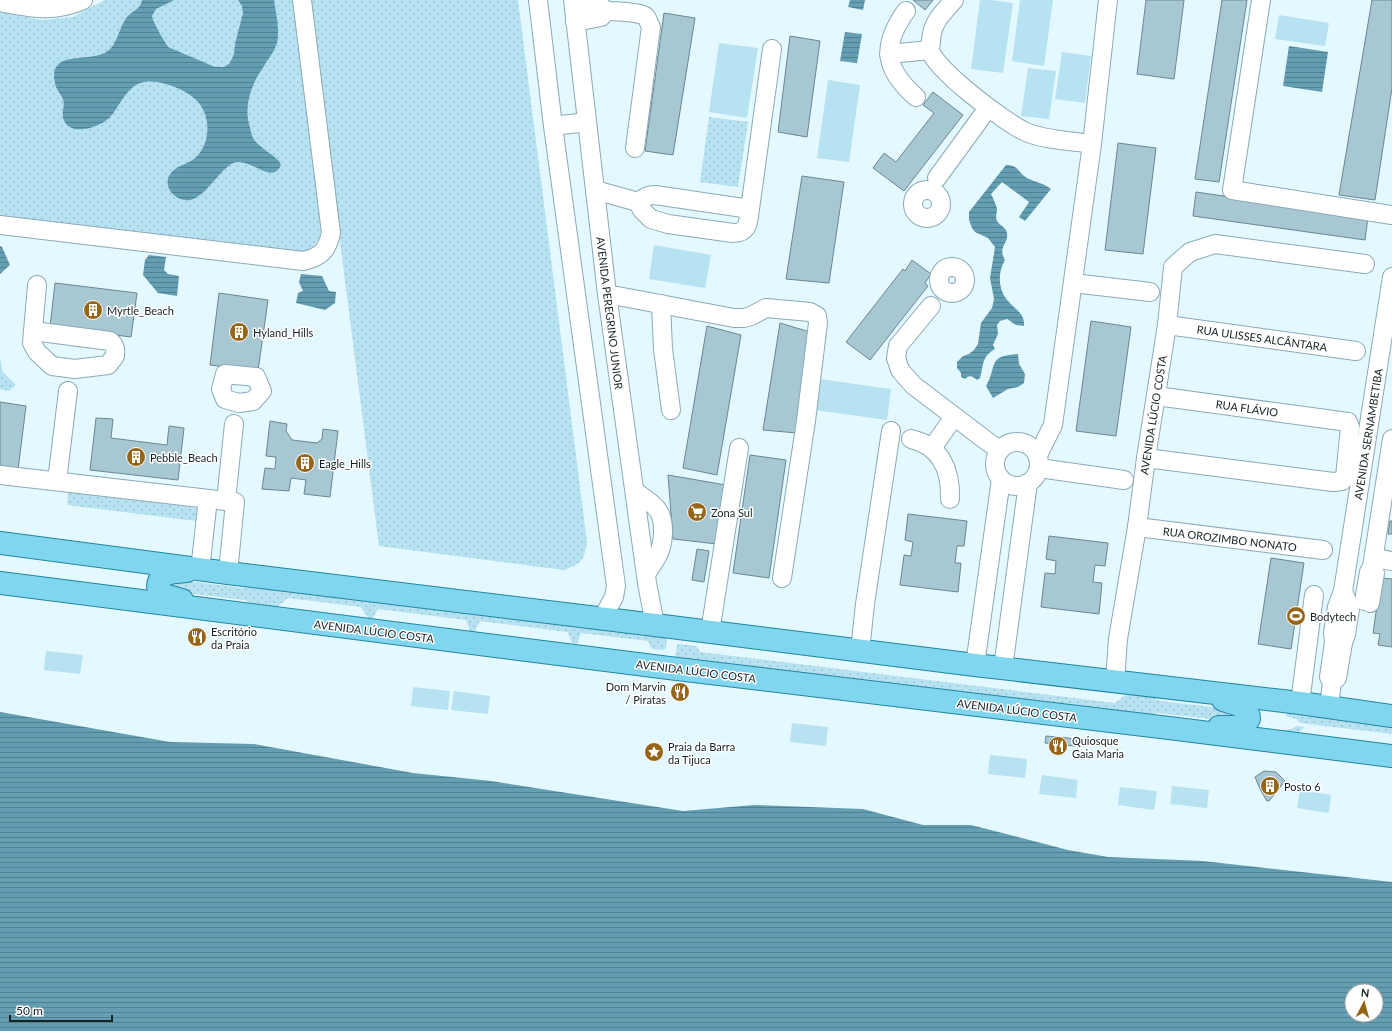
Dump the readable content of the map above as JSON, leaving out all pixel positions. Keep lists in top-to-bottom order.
{
  "streets": {
    "main road": ["AVENIDA LÚCIO COSTA"],
    "street": [
      "AVENIDA PEREGRINO JUNIOR",
      "RUA ULISSES ALCÂNTARA",
      "RUA FLÁVIO",
      "AVENIDA SERNAMBETIBA",
      "RUA OROZIMBO NONATO"
    ]
  },
  "crossings": [
    ["RUA ULISSES ALCÂNTARA", "AVENIDA LÚCIO COSTA"],
    ["RUA FLÁVIO", "AVENIDA LÚCIO COSTA"],
    ["AVENIDA LÚCIO COSTA", "RUA OROZIMBO NONATO"]
  ],
  "places": {
    "building": [
      "Myrtle_Beach",
      "Hyland_Hills",
      "Pebble_Beach",
      "Eagle_Hills",
      "Posto 6"
    ],
    "supermarket": ["Zona Sul"],
    "sports": ["Bodytech"],
    "restaurant": ["Escritório da Praia", "Dom Marvin / Piratas", "Quiosque Gaia Maria"],
    "place": ["Praia da Barra da Tijuca"]
  },
  "scale_bar": "50 m",
  "north": "top"
}
